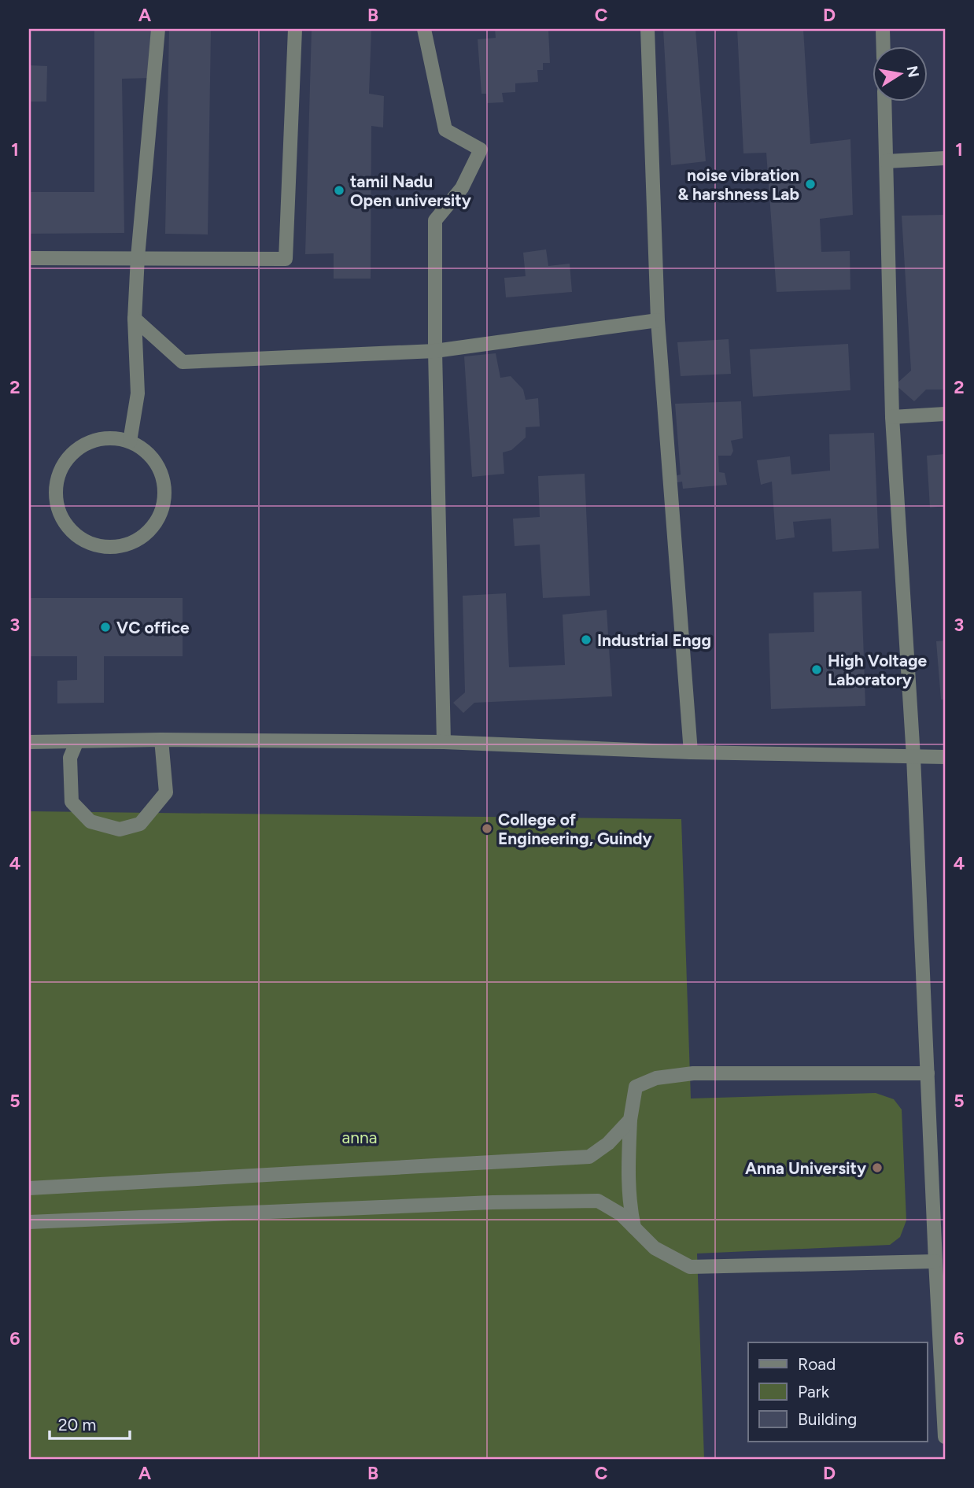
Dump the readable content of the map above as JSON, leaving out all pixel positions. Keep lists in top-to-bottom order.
{
  "parks": ["anna"],
  "places": [
    "noise vibration & harshness Lab",
    "tamil Nadu Open university",
    "VC office",
    "Industrial Engg",
    "High Voltage Laboratory",
    "College of Engineering, Guindy",
    "Anna University"
  ],
  "legend": ["Road", "Park", "Building"],
  "scale_bar": "20 m",
  "north": "right",
  "grid": {
    "columns": [
      "A",
      "B",
      "C",
      "D"
    ],
    "rows": [
      "1",
      "2",
      "3",
      "4",
      "5",
      "6"
    ]
  }
}
